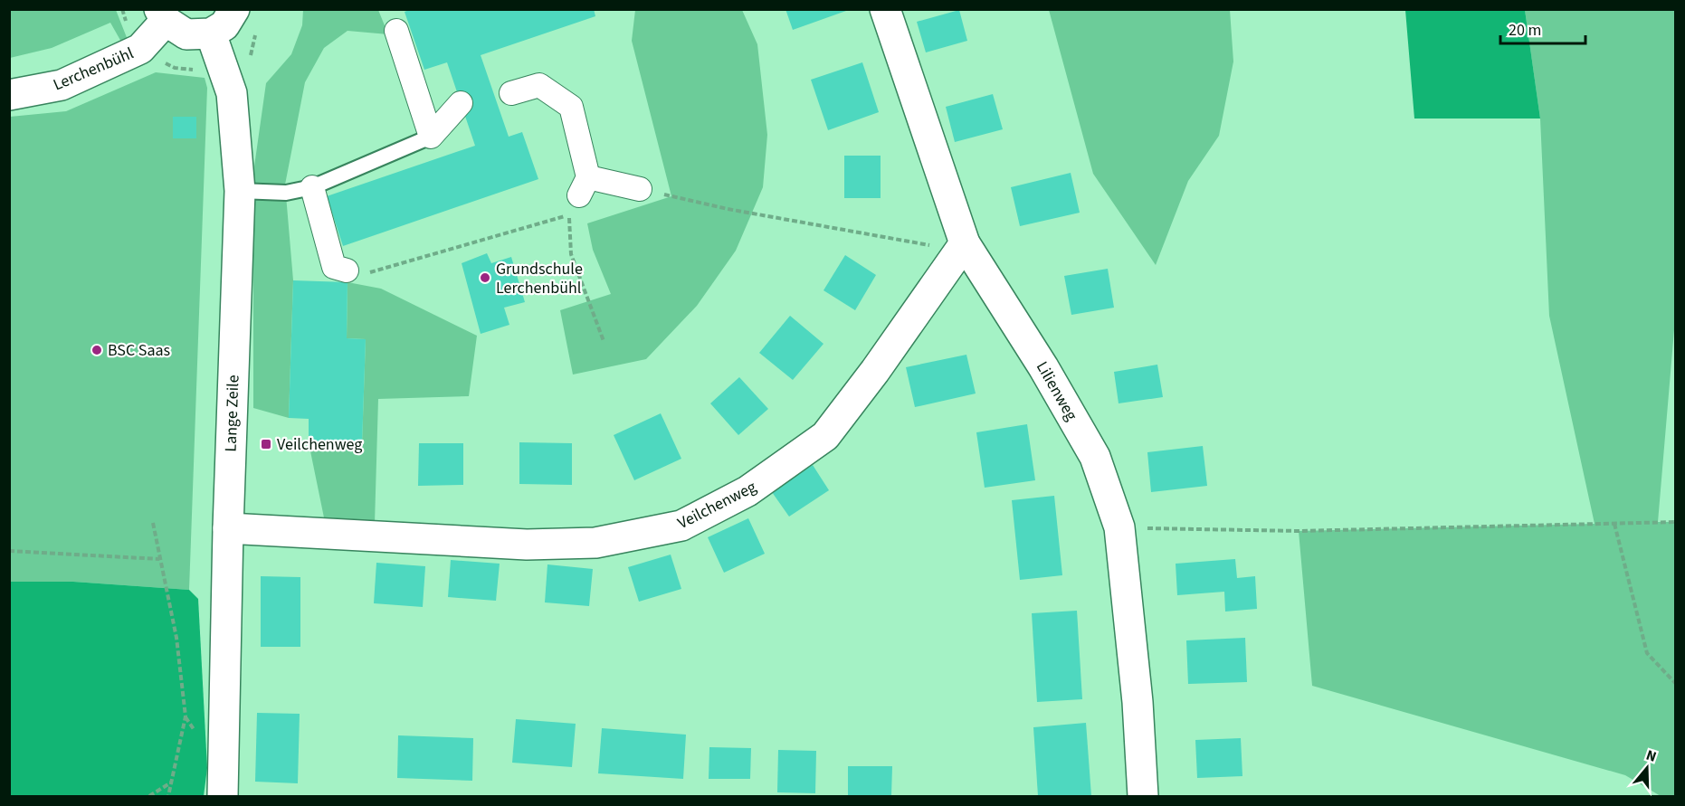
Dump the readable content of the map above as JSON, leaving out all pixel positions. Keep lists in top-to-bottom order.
{
  "streets": {
    "street": [
      "Lerchenbühl",
      "Lilienweg",
      "Lange Zeile",
      "Veilchenweg"
    ]
  },
  "crossings": [
    ["Lerchenbühl", "Lange Zeile"],
    ["Lilienweg", "Veilchenweg"],
    ["Lange Zeile", "Veilchenweg"]
  ],
  "places": {
    "other": ["Grundschule Lerchenbühl", "BSC Saas"],
    "transit": ["Veilchenweg"]
  },
  "scale_bar": "20 m",
  "north": "top"
}
